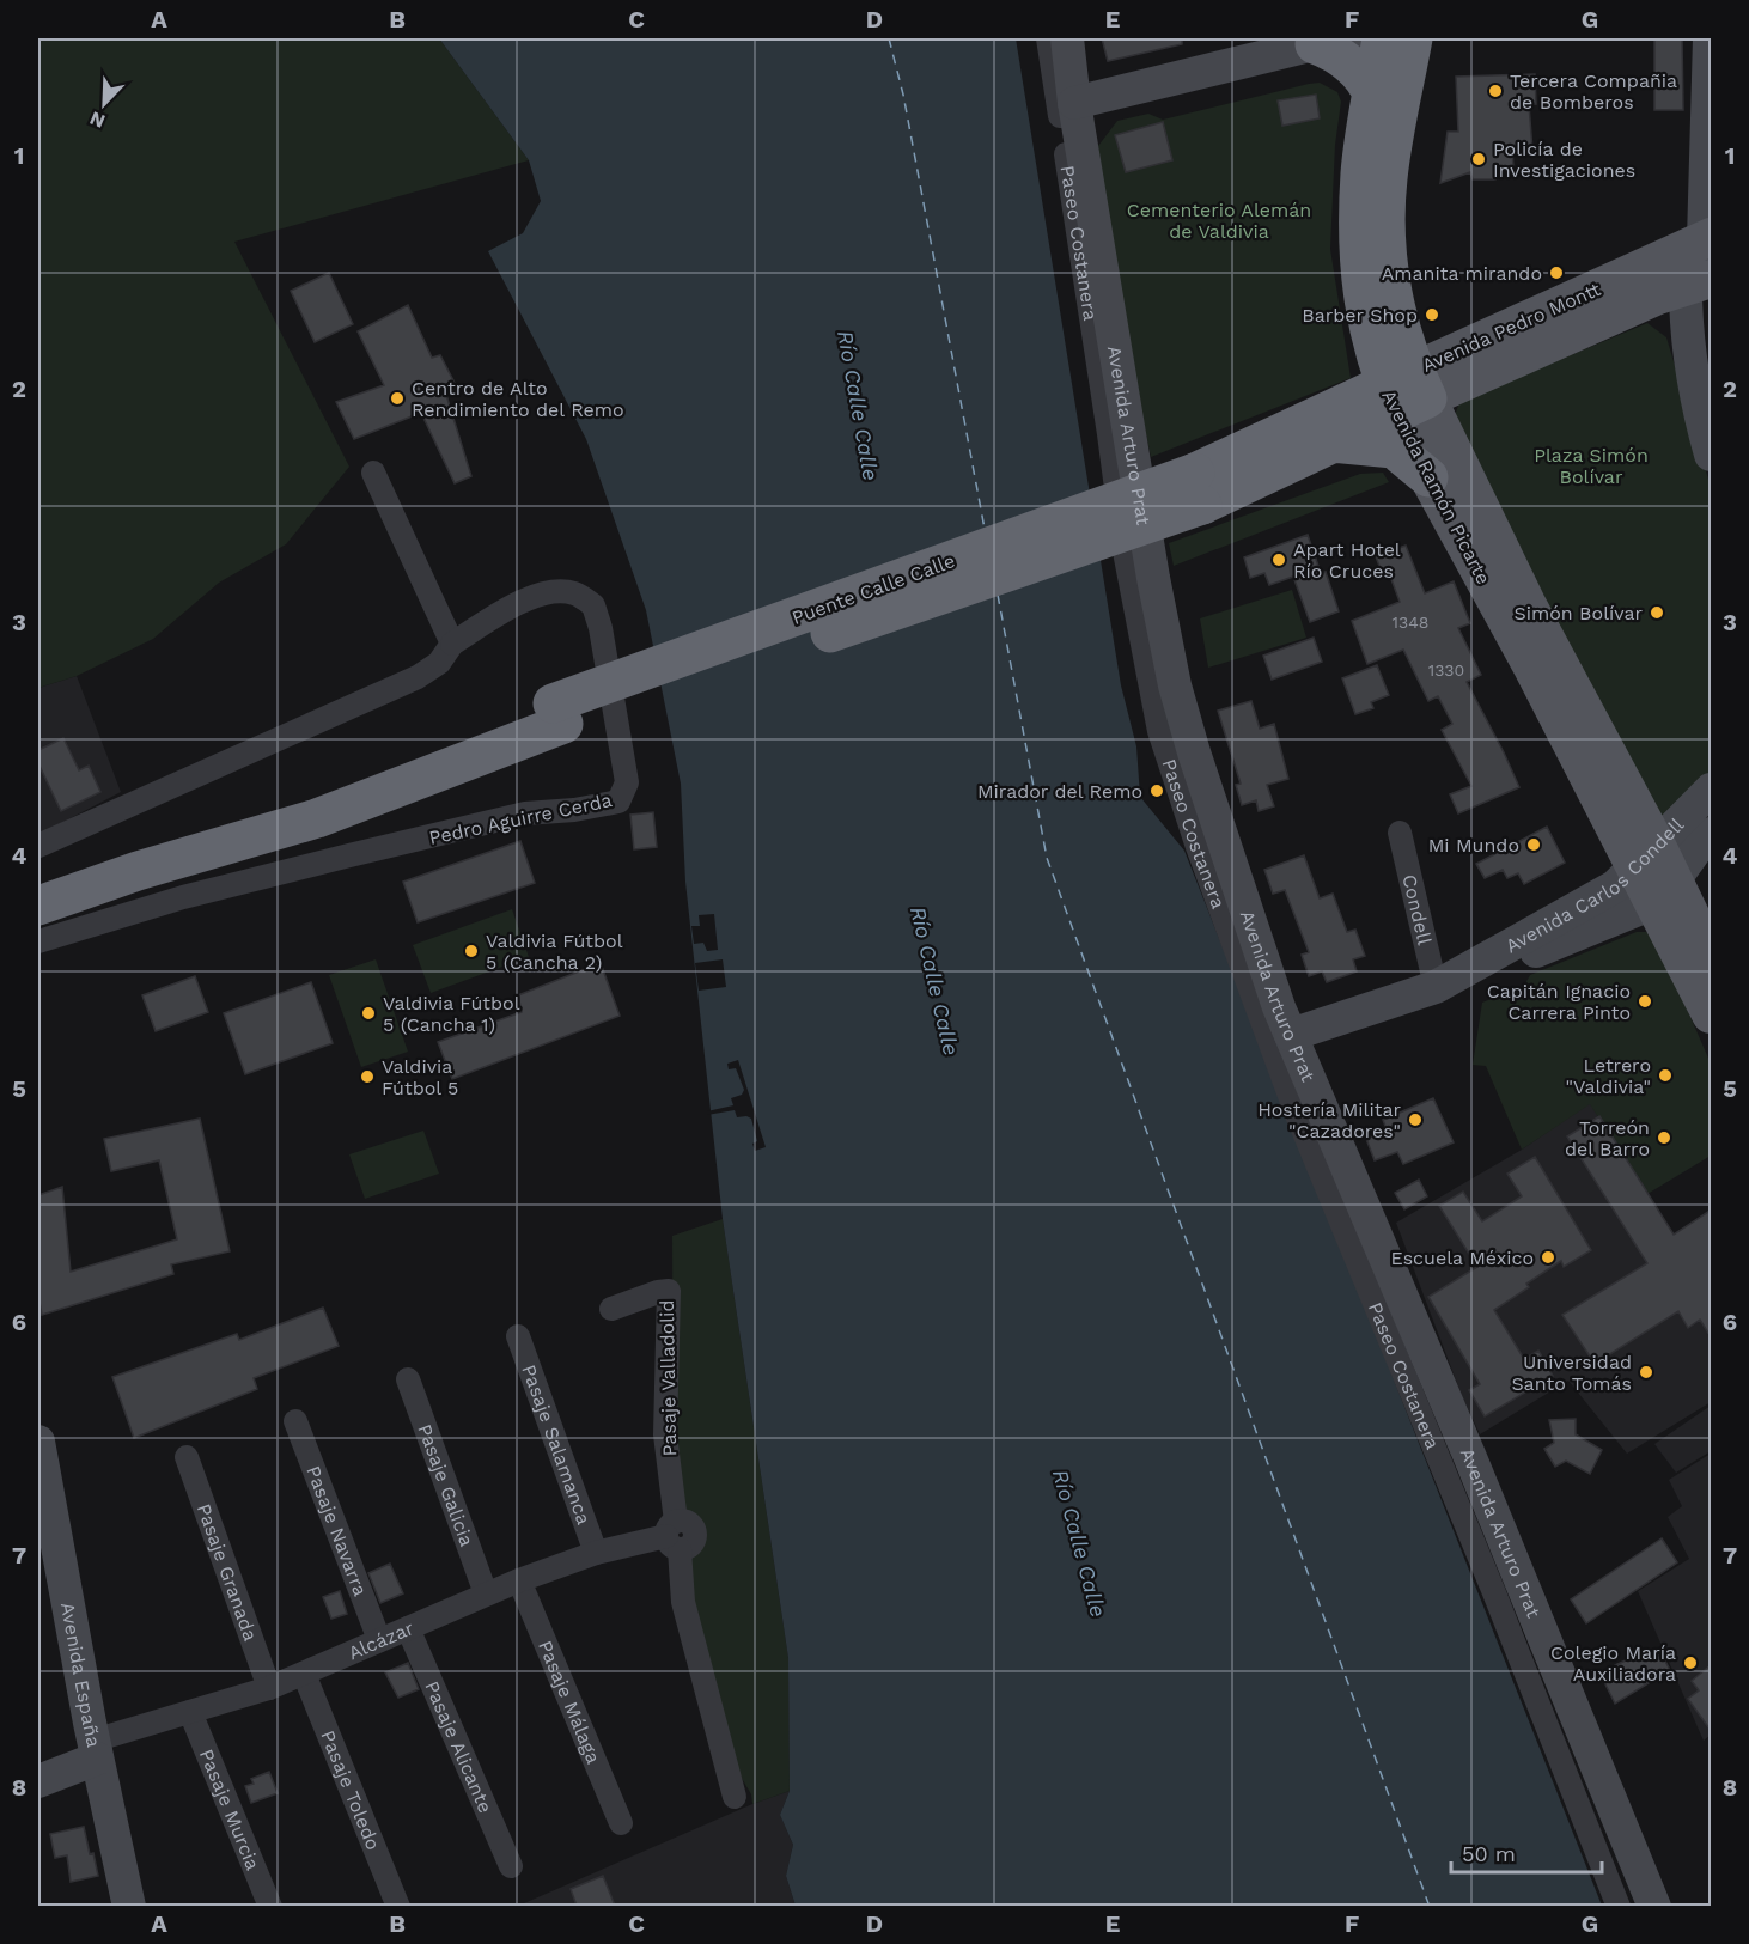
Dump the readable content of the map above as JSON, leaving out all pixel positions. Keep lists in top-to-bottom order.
{
  "streets": {
    "highway": ["Avenida Pedro Montt", "Avenida Ramón Picarte", "Puente Calle Calle"],
    "main road": ["Avenida Arturo Prat", "Avenida Carlos Condell", "Avenida España"],
    "street": [
      "Paseo Costanera",
      "Pedro Aguirre Cerda",
      "Condell",
      "Pasaje Valladolid",
      "Pasaje Salamanca",
      "Pasaje Galicia",
      "Pasaje Navarra",
      "Pasaje Granada",
      "Alcázar",
      "Pasaje Málaga",
      "Pasaje Alicante",
      "Pasaje Toledo",
      "Pasaje Murcia"
    ]
  },
  "crossings": [
    ["Avenida Pedro Montt", "Avenida Ramón Picarte"],
    ["Avenida Pedro Montt", "Puente Calle Calle"],
    ["Avenida Arturo Prat", "Avenida Carlos Condell"],
    ["Avenida Ramón Picarte", "Avenida Carlos Condell"],
    ["Avenida Carlos Condell", "Condell"],
    ["Pasaje Valladolid", "Alcázar"],
    ["Pasaje Salamanca", "Alcázar"],
    ["Pasaje Galicia", "Alcázar"],
    ["Pasaje Navarra", "Alcázar"],
    ["Pasaje Granada", "Alcázar"],
    ["Alcázar", "Avenida España"],
    ["Alcázar", "Pasaje Málaga"],
    ["Alcázar", "Pasaje Alicante"],
    ["Alcázar", "Pasaje Toledo"],
    ["Alcázar", "Pasaje Murcia"]
  ],
  "water": ["Río Calle Calle"],
  "parks": ["Cementerio Alemán de Valdivia", "Plaza Simón Bolívar"],
  "places": [
    "Tercera Compañia de Bomberos",
    "Policía de Investigaciones",
    "Amanita mirando",
    "Barber Shop",
    "Centro de Alto Rendimiento del Remo",
    "Apart Hotel Río Cruces",
    "Simón Bolívar",
    "Mirador del Remo",
    "Mi Mundo",
    "Valdivia Fútbol 5 (Cancha 2)",
    "Capitán Ignacio Carrera Pinto",
    "Valdivia Fútbol 5 (Cancha 1)",
    "Letrero \"Valdivia\"",
    "Valdivia Fútbol 5",
    "Hostería Militar \"Cazadores\"",
    "Torreón del Barro",
    "Escuela México",
    "Universidad Santo Tomás",
    "Colegio María Auxiliadora"
  ],
  "house_numbers": ["1348", "1330"],
  "scale_bar": "50 m",
  "north": "bottom left",
  "grid": {
    "columns": [
      "A",
      "B",
      "C",
      "D",
      "E",
      "F",
      "G"
    ],
    "rows": [
      "1",
      "2",
      "3",
      "4",
      "5",
      "6",
      "7",
      "8"
    ]
  }
}
